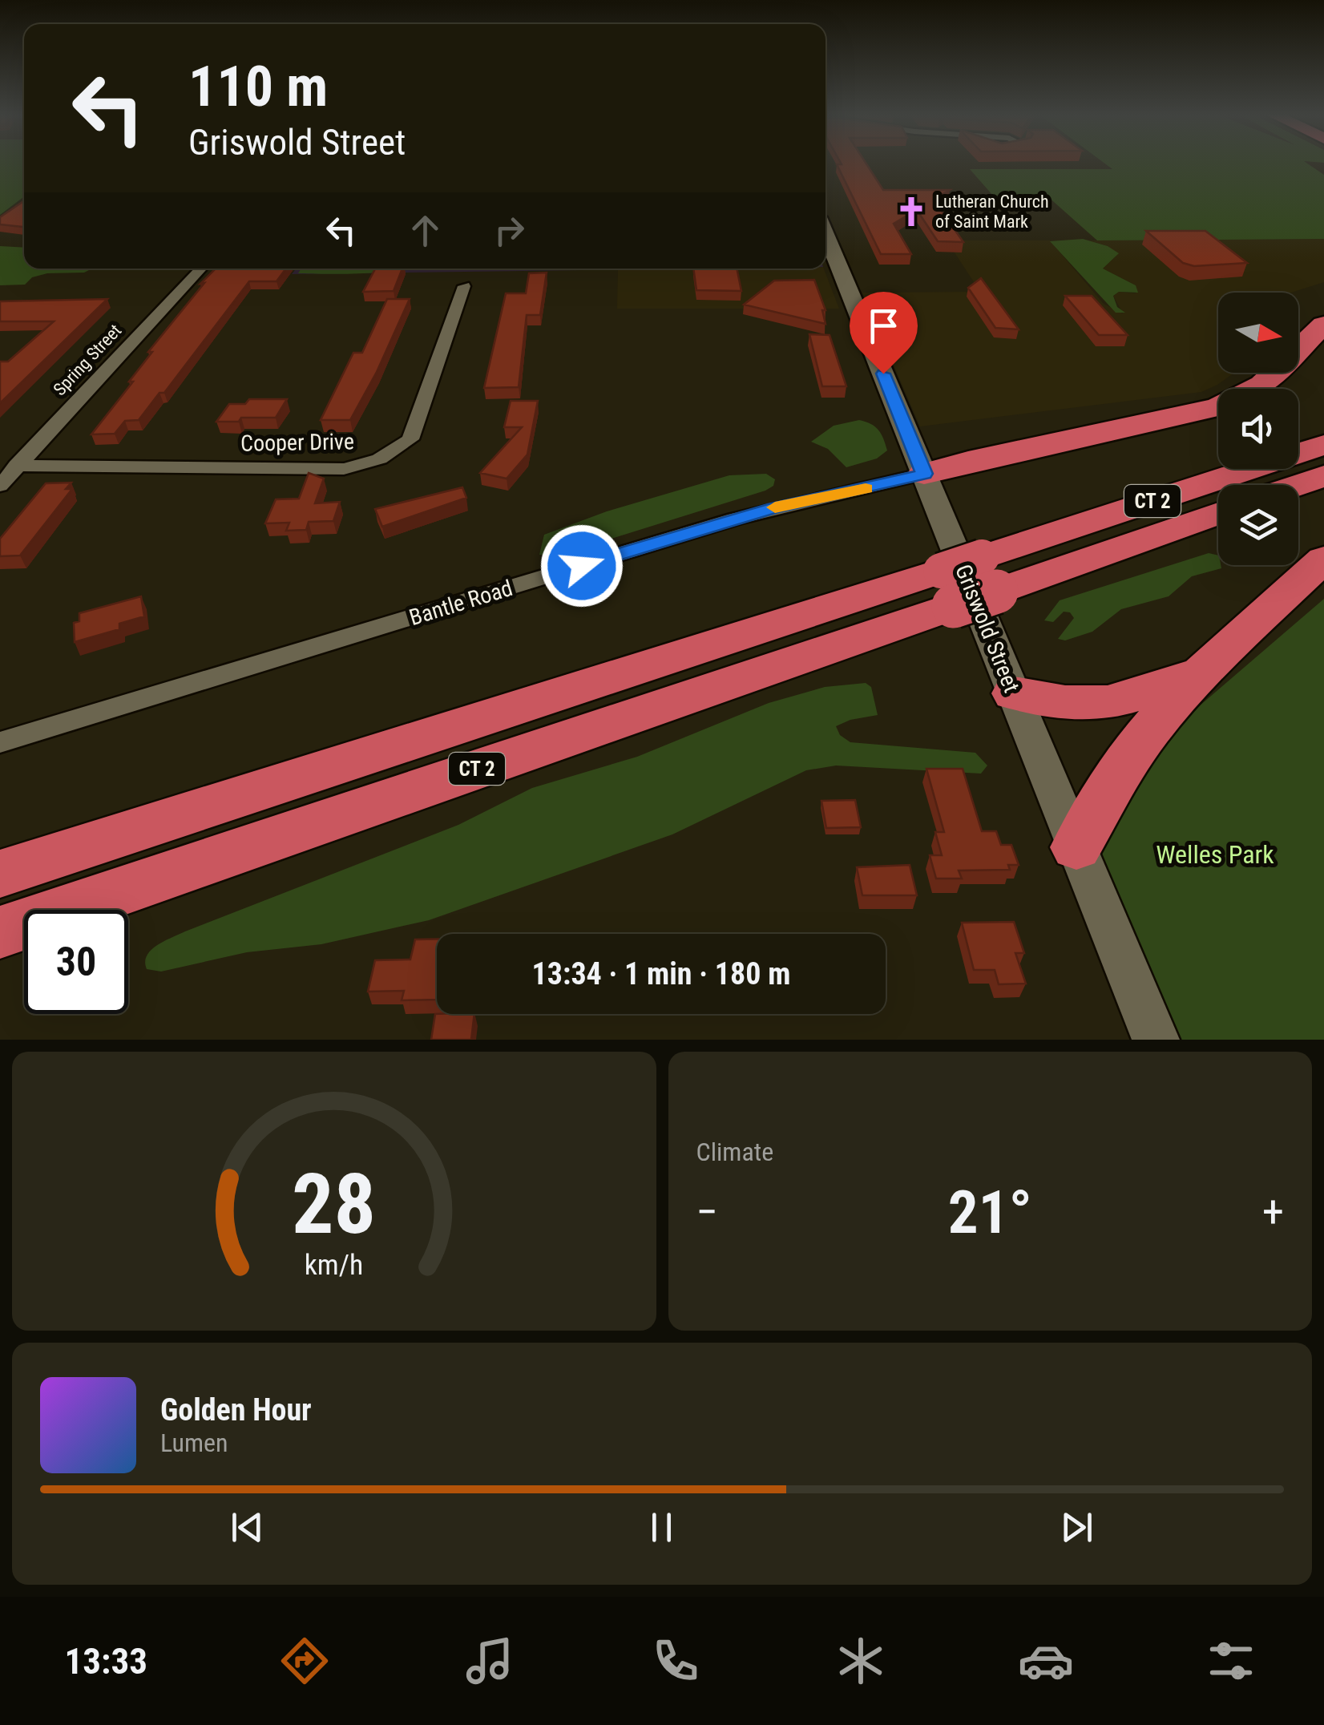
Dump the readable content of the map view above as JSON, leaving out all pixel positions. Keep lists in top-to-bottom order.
{
  "streets": {
    "highway": ["CT 2"],
    "main road": ["Griswold Street"],
    "street": ["Spring Street", "Cooper Drive", "Bantle Road"]
  },
  "crossings": [
    ["Spring Street", "Cooper Drive"],
    ["Bantle Road", "Griswold Street"]
  ],
  "parks": ["Welles Park"],
  "places": {
    "church": ["Lutheran Church of Saint Mark"]
  },
  "north": "right",
  "page": {
    "turn": ["110 m", "Griswold Street"],
    "limit": "30",
    "trip": "13:34 · 1 min · 180 m",
    "tile": "Climate",
    "heat": ["−", "21°", "+"],
    "song": ["Golden Hour", "Lumen"],
    "tabs": "13:33",
    "gauge": ["28", "km/h"]
  }
}
